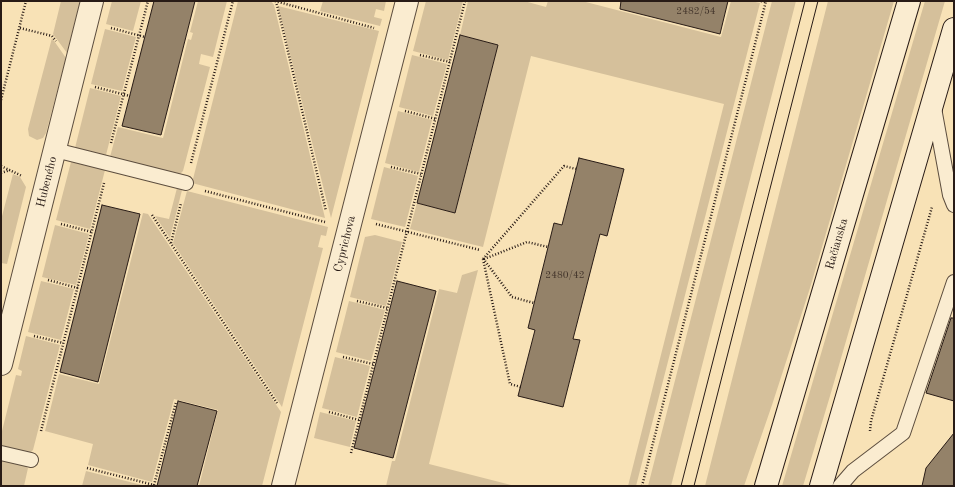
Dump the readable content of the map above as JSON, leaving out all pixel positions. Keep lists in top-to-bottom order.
{
  "streets": {
    "main road": ["Hubeného", "Cyprichova", "Račianska"]
  },
  "house_numbers": ["2482/54", "2480/42"]
}
